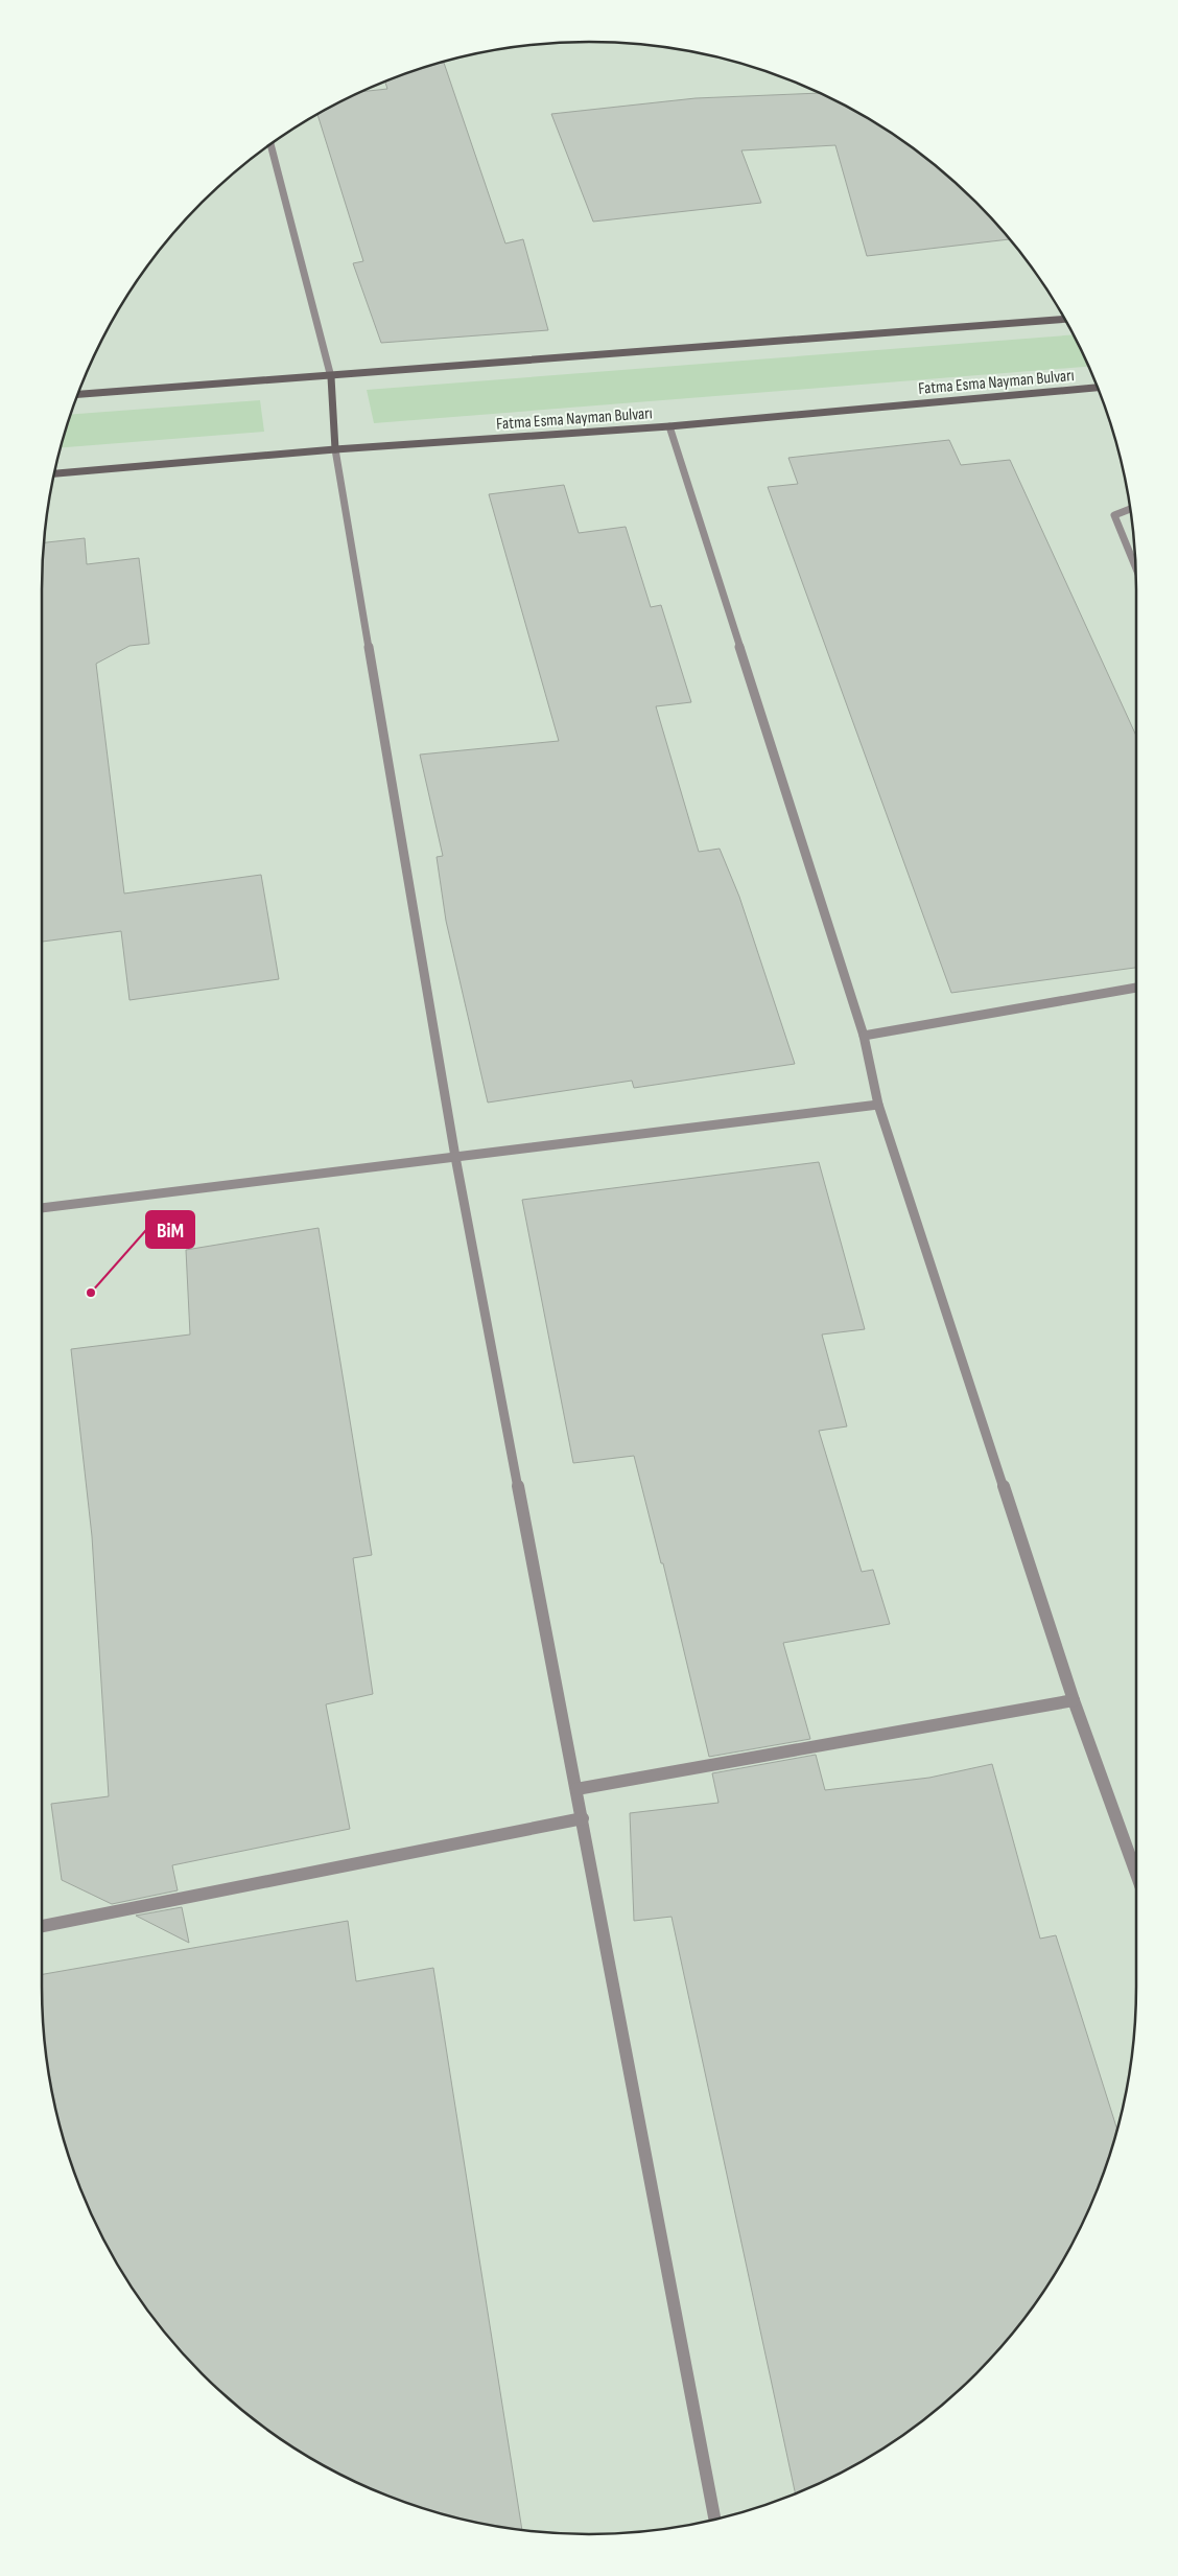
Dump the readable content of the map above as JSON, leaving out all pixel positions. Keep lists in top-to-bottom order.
{
  "streets": {
    "main road": ["Fatma Esma Nayman Bulvarı"]
  },
  "places": ["BiM"]
}
